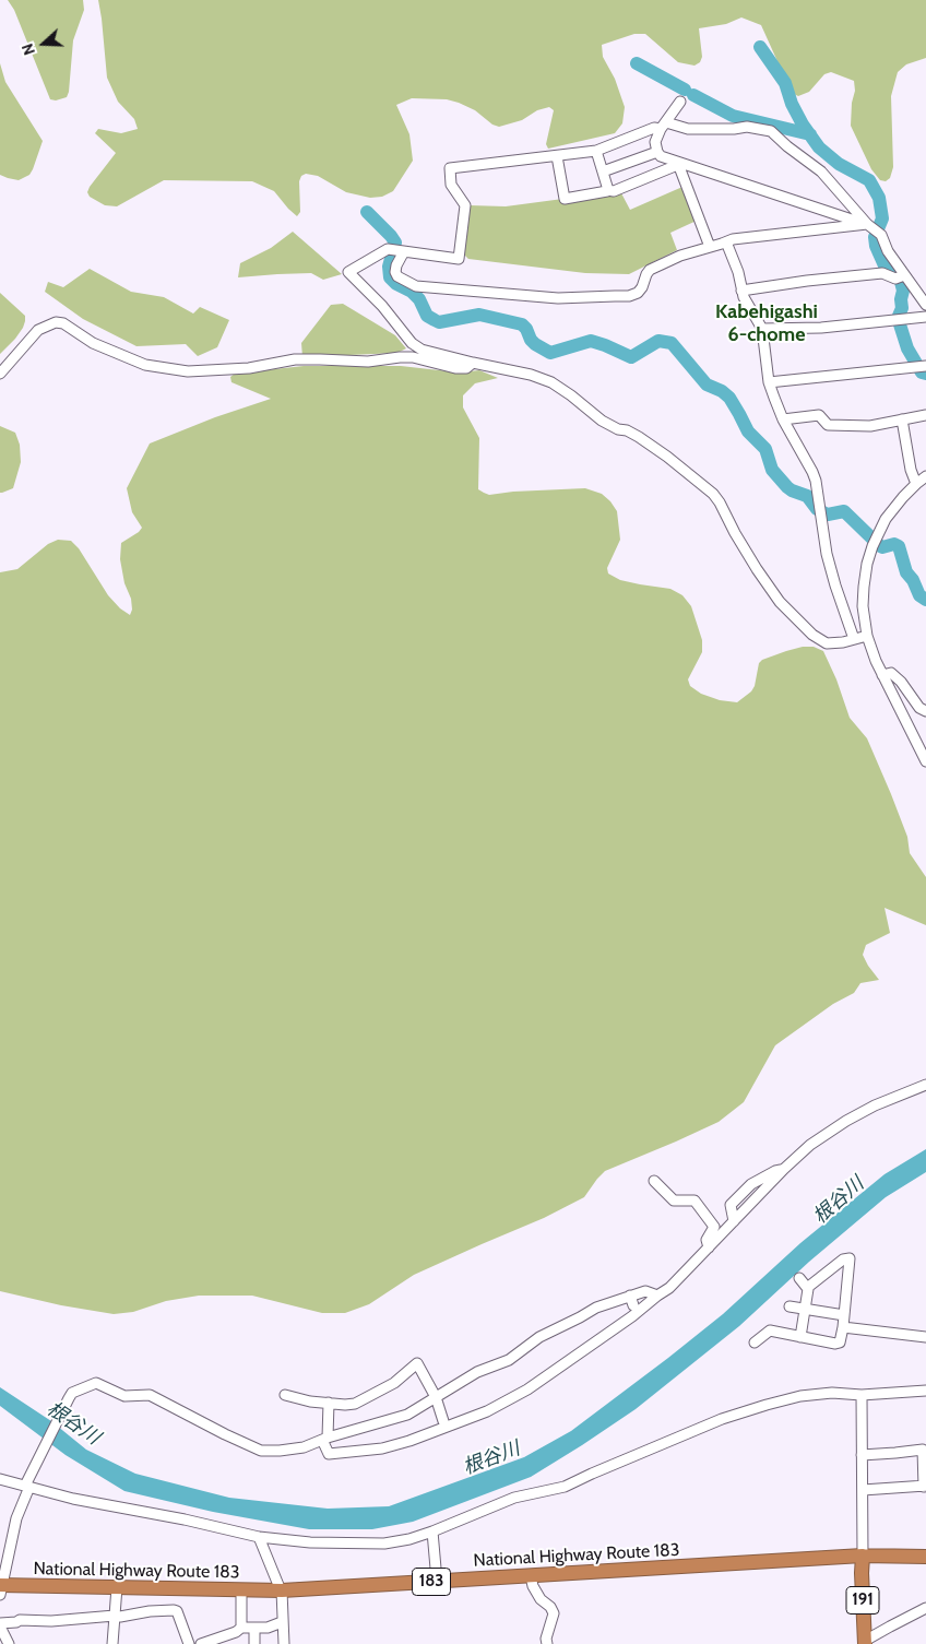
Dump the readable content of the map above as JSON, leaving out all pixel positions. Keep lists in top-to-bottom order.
{
  "streets": {
    "highway": ["National Highway Route 183", "183", "191"]
  },
  "crossings": [
    ["National Highway Route 183", "191"]
  ],
  "districts": ["Kabehigashi 6-chome"],
  "water": ["根谷川"],
  "north": "left"
}
